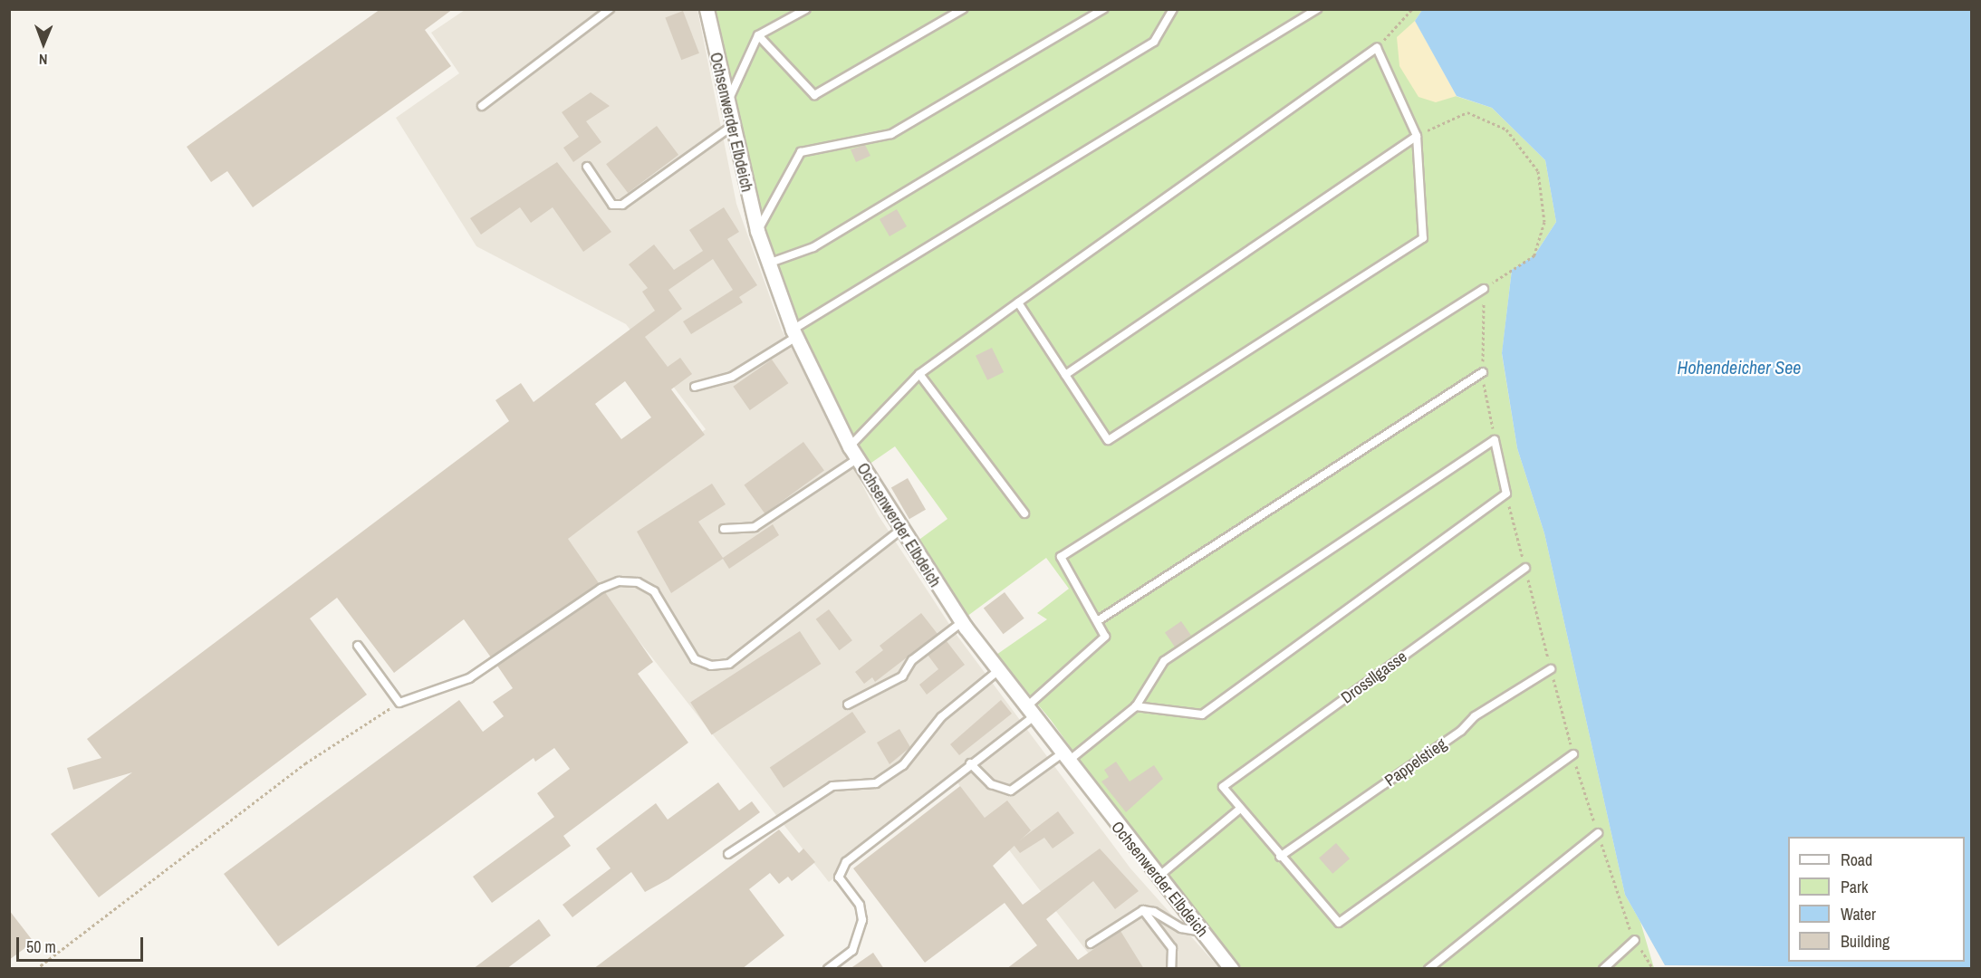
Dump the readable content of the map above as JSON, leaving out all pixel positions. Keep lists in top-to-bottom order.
{
  "streets": {
    "street": ["Ochsenwerder Elbdeich"],
    "lane": ["Drossllgasse", "Pappelstieg"]
  },
  "water": ["Hohendeicher See"],
  "legend": [
    "Road",
    "Park",
    "Water",
    "Building"
  ],
  "scale_bar": "50 m",
  "north": "bottom"
}
